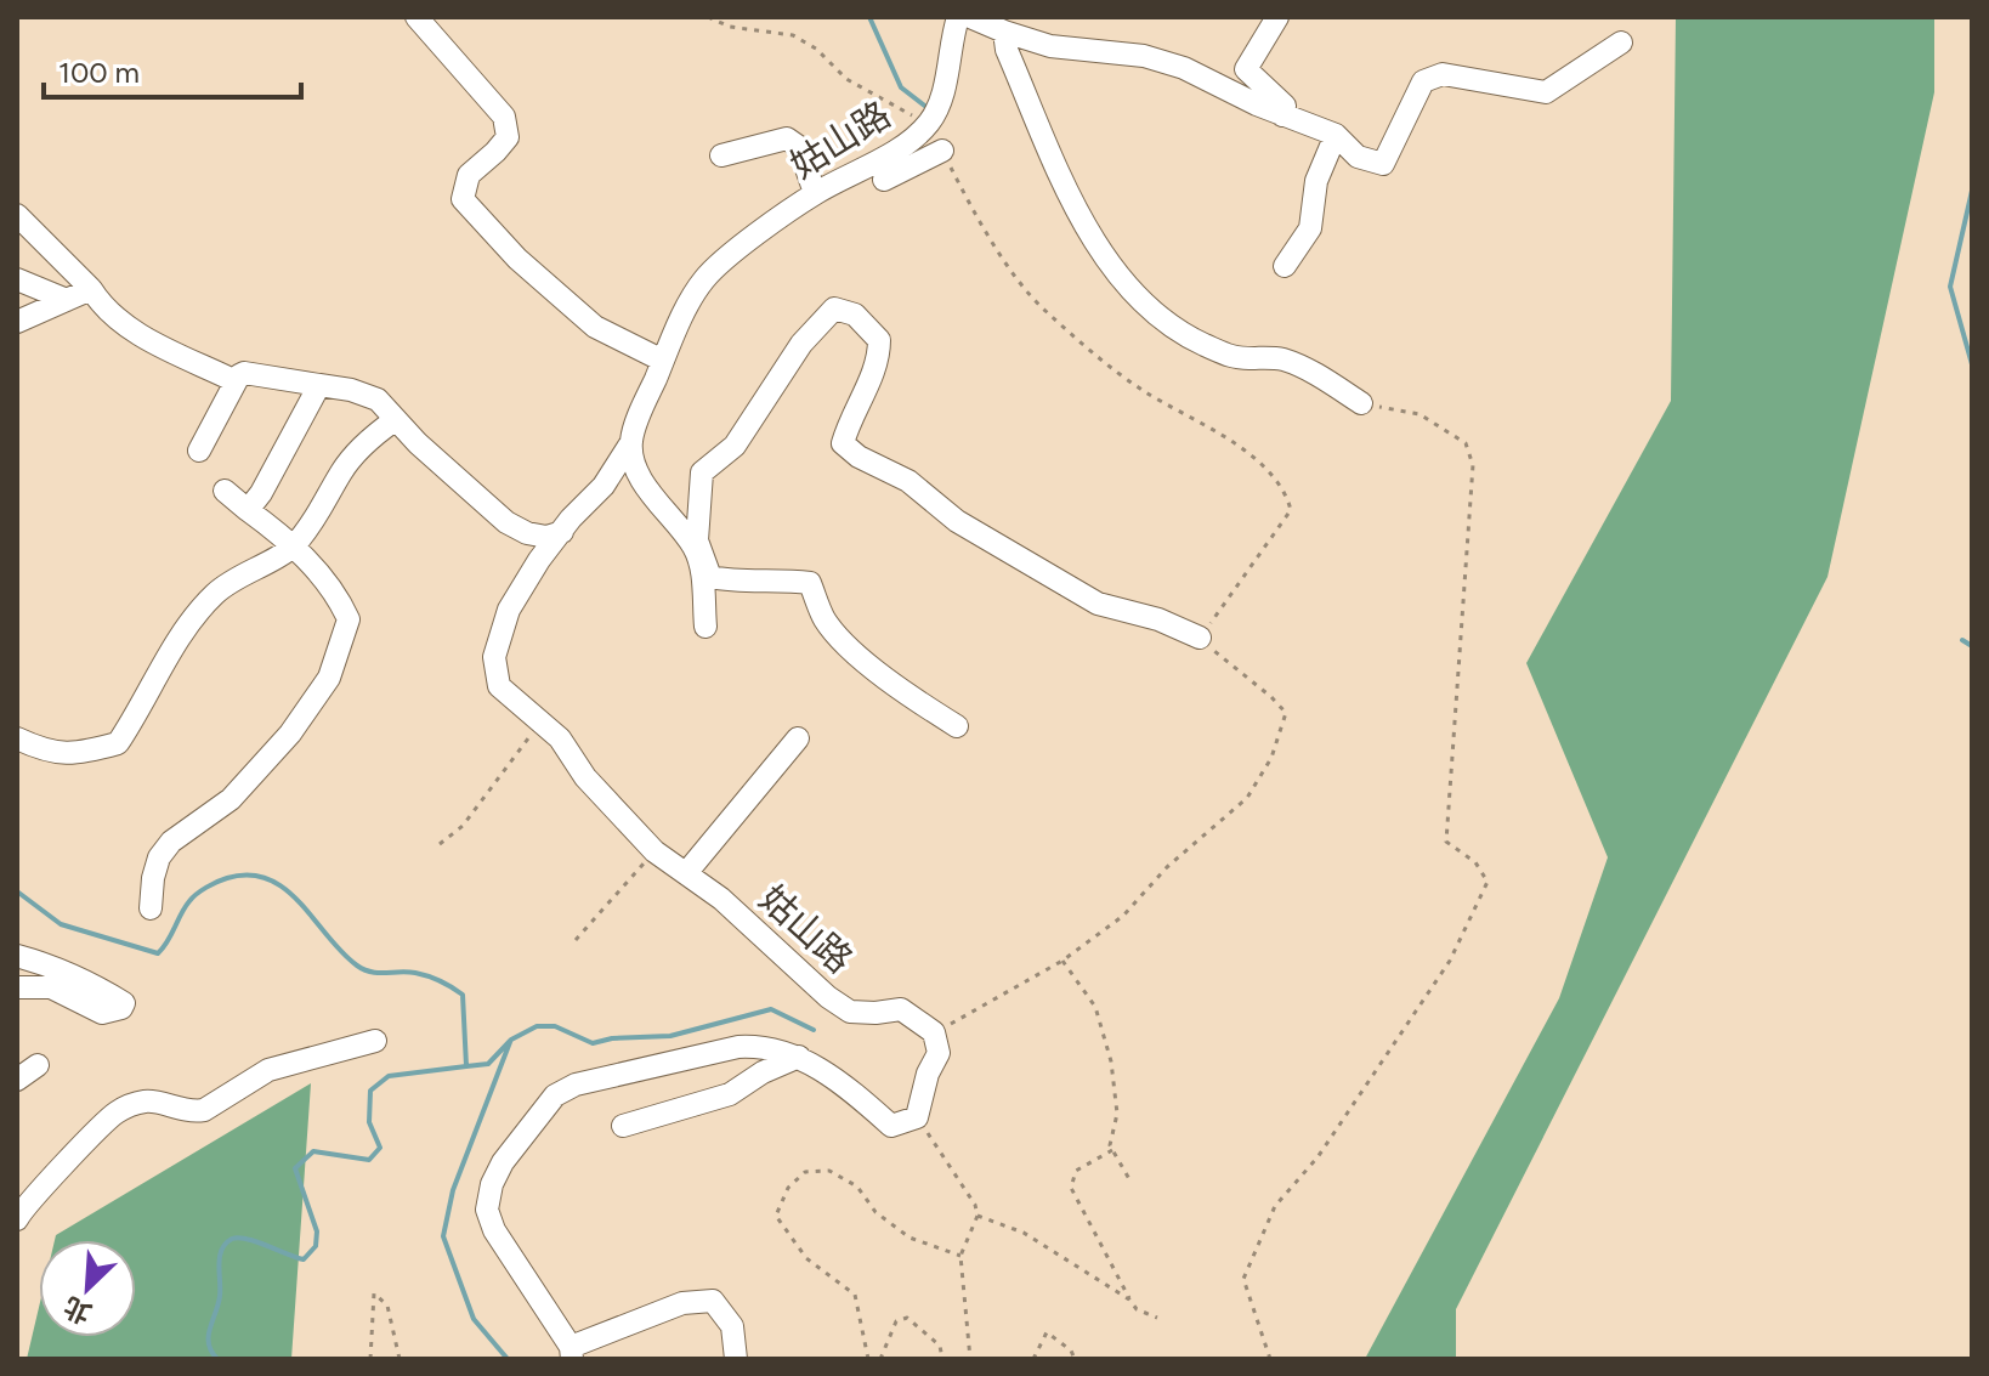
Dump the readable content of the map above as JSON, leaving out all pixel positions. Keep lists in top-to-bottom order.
{
  "streets": {
    "street": ["姑山路"]
  },
  "scale_bar": "100 m",
  "north": "bottom left"
}
